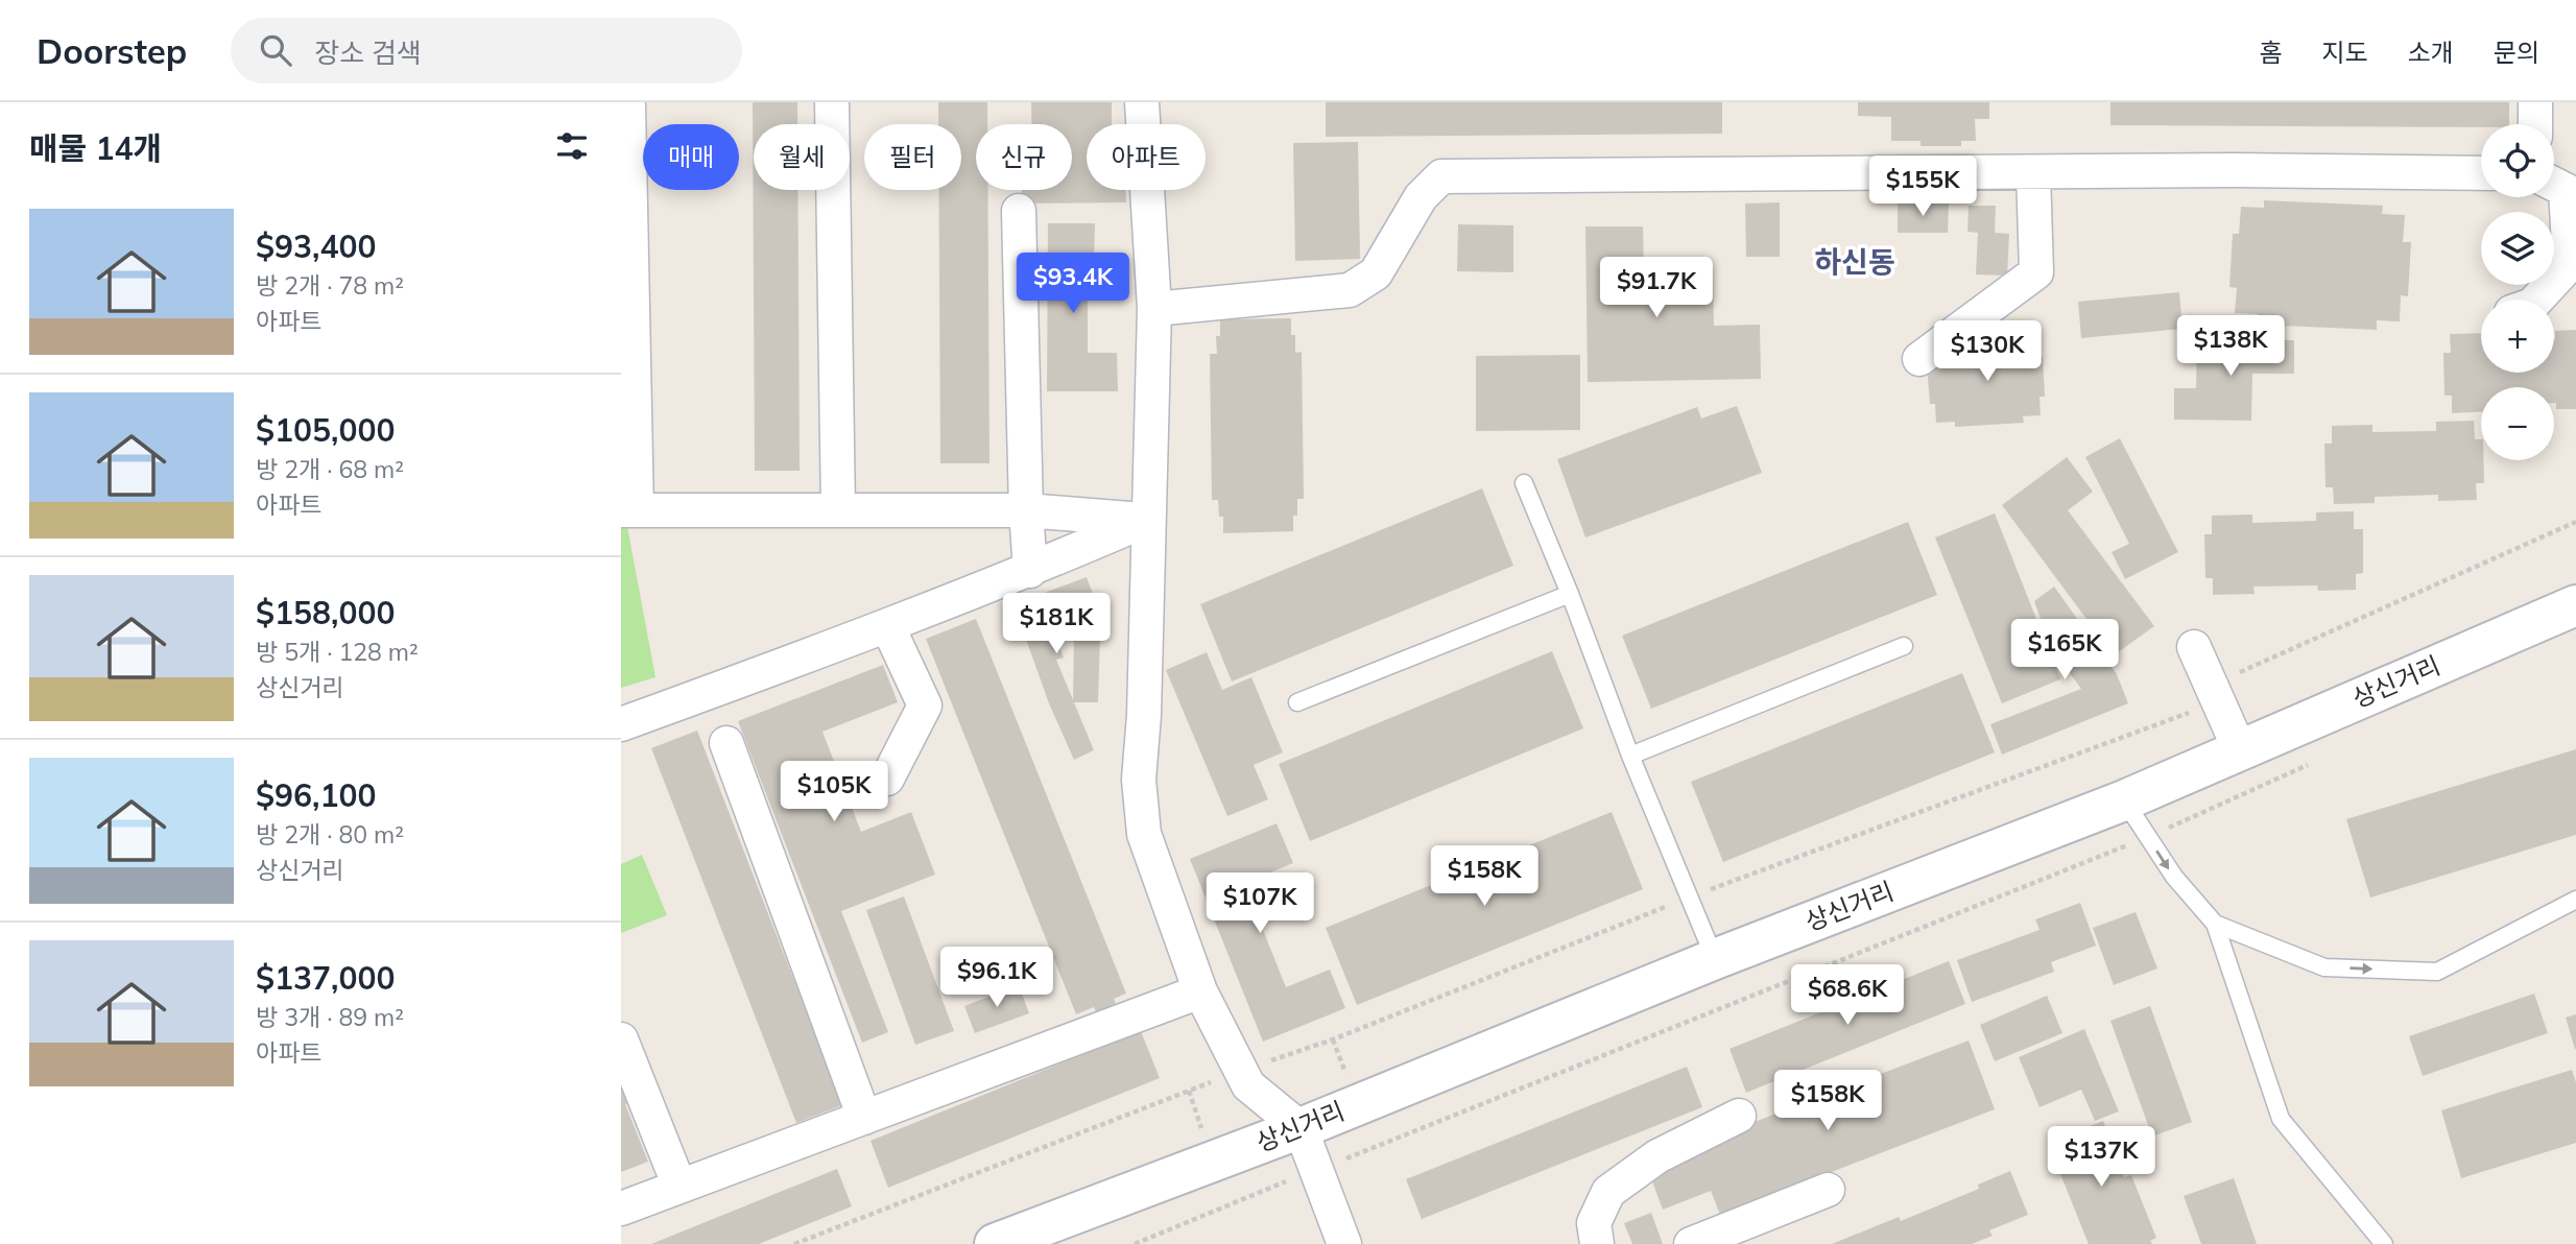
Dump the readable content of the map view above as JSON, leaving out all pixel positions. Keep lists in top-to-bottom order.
{
  "streets": {
    "main road": ["상신거리"]
  },
  "districts": ["하신동"],
  "page": {
    "header": "Doorstep",
    "search": "장소 검색",
    "nav": [
      "홈",
      "지도",
      "소개",
      "문의"
    ],
    "heading": "매물 14개",
    "map_buttons": ["+", "−"],
    "chip": [
      "매매",
      "월세",
      "필터",
      "신규",
      "아파트"
    ],
    "price": [
      "$155K",
      "$93.4K",
      "$91.7K",
      "$138K",
      "$130K",
      "$181K",
      "$165K",
      "$105K",
      "$158K",
      "$107K",
      "$96.1K",
      "$68.6K",
      "$158K",
      "$137K"
    ],
    "list": [
      {
        "name": "$93,400",
        "note": "방 2개 · 78 m² · 아파트"
      },
      {
        "name": "$105,000",
        "note": "방 2개 · 68 m² · 아파트"
      },
      {
        "name": "$158,000",
        "note": "방 5개 · 128 m² · 상신거리"
      },
      {
        "name": "$96,100",
        "note": "방 2개 · 80 m² · 상신거리"
      },
      {
        "name": "$137,000",
        "note": "방 3개 · 89 m² · 아파트"
      }
    ]
  }
}
